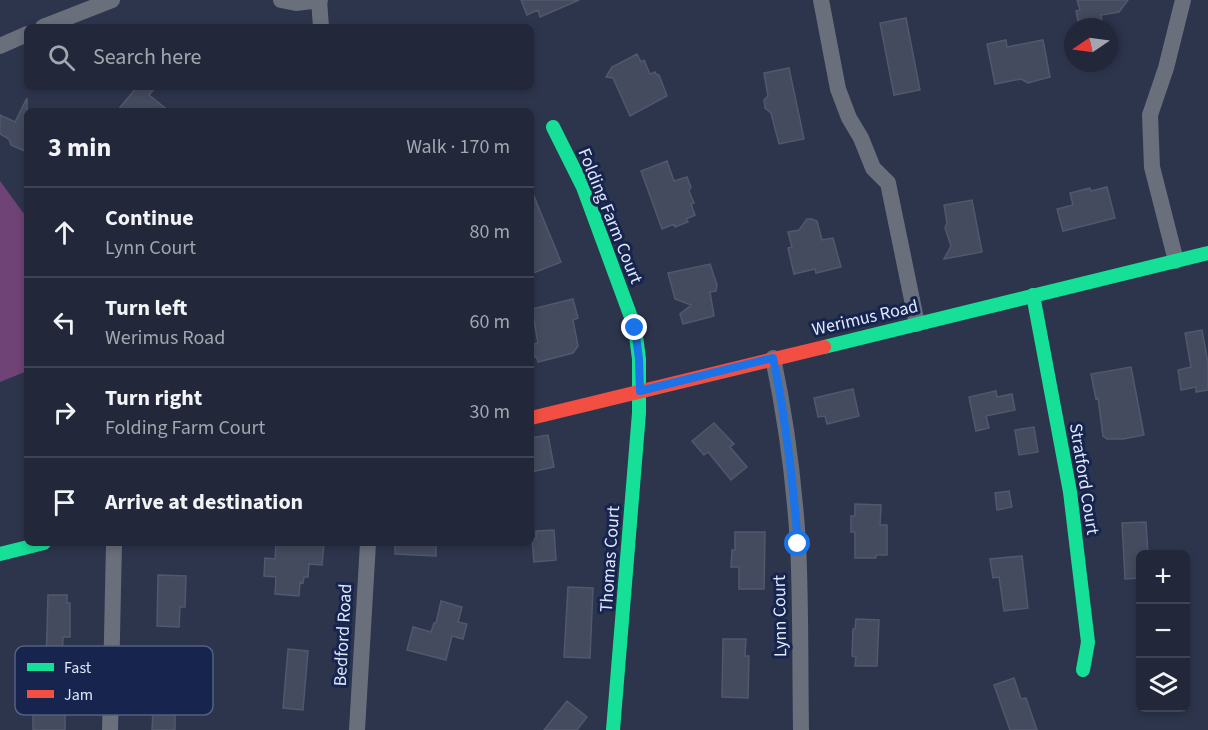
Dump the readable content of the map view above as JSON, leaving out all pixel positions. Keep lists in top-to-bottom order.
{
  "streets": {
    "street": [
      "Folding Farm Court",
      "Werimus Road",
      "Stratford Court",
      "Thomas Court",
      "Lynn Court",
      "Bedford Road"
    ]
  },
  "crossings": [
    ["Folding Farm Court", "Werimus Road"],
    ["Folding Farm Court", "Thomas Court"],
    ["Werimus Road", "Stratford Court"],
    ["Werimus Road", "Thomas Court"],
    ["Werimus Road", "Lynn Court"]
  ],
  "legend": ["Fast", "Jam"],
  "north": "left",
  "page": {
    "search": "Search here",
    "heading": ["3 min", "Walk · 170 m"],
    "list": [
      ["Continue", "Lynn Court", "80 m"],
      ["Turn left", "Werimus Road", "60 m"],
      ["Turn right", "Folding Farm Court", "30 m"],
      "Arrive at destination"
    ],
    "map_buttons": ["+", "−"]
  }
}
